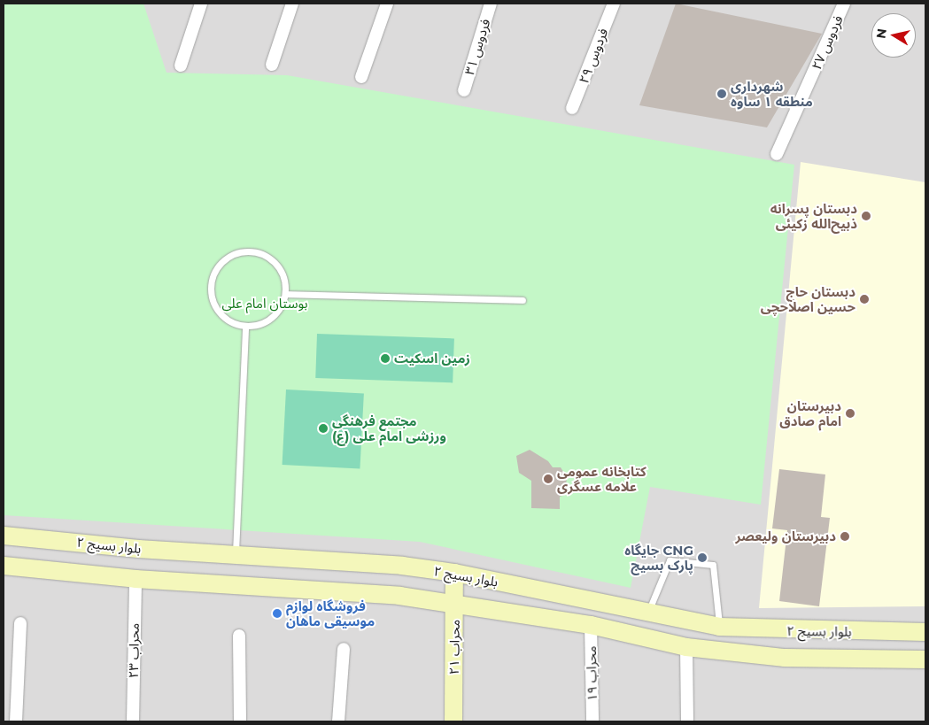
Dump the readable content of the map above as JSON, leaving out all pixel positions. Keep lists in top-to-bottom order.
{
  "streets": {
    "main road": ["بلوار بسیج ۲", "محراب ۲۱"],
    "street": [
      "فردوس ۲۷",
      "فردوس ۳۱",
      "فردوس ۲۹",
      "محراب ۲۳",
      "محراب ۱۹"
    ]
  },
  "crossings": [
    ["بلوار بسیج ۲", "محراب ۲۱"],
    ["بلوار بسیج ۲", "محراب ۲۳"],
    ["بلوار بسیج ۲", "محراب ۱۹"]
  ],
  "parks": ["بوستان امام علی"],
  "places": [
    "شهرداری منطقه ۱ ساوه",
    "دبستان پسرانه ذبیح‌الله زکیئی",
    "دبستان حاج حسین اصلاحچی",
    "زمین اسکیت",
    "دبیرستان امام صادق",
    "مجتمع فرهنگی ورزشی امام علی (ع)",
    "کتابخانه عمومی علامه عسگری",
    "دبیرستان ولیعصر",
    "جایگاه CNG پارک بسیج",
    "فروشگاه لوازم موسیقی ماهان"
  ],
  "north": "left"
}
